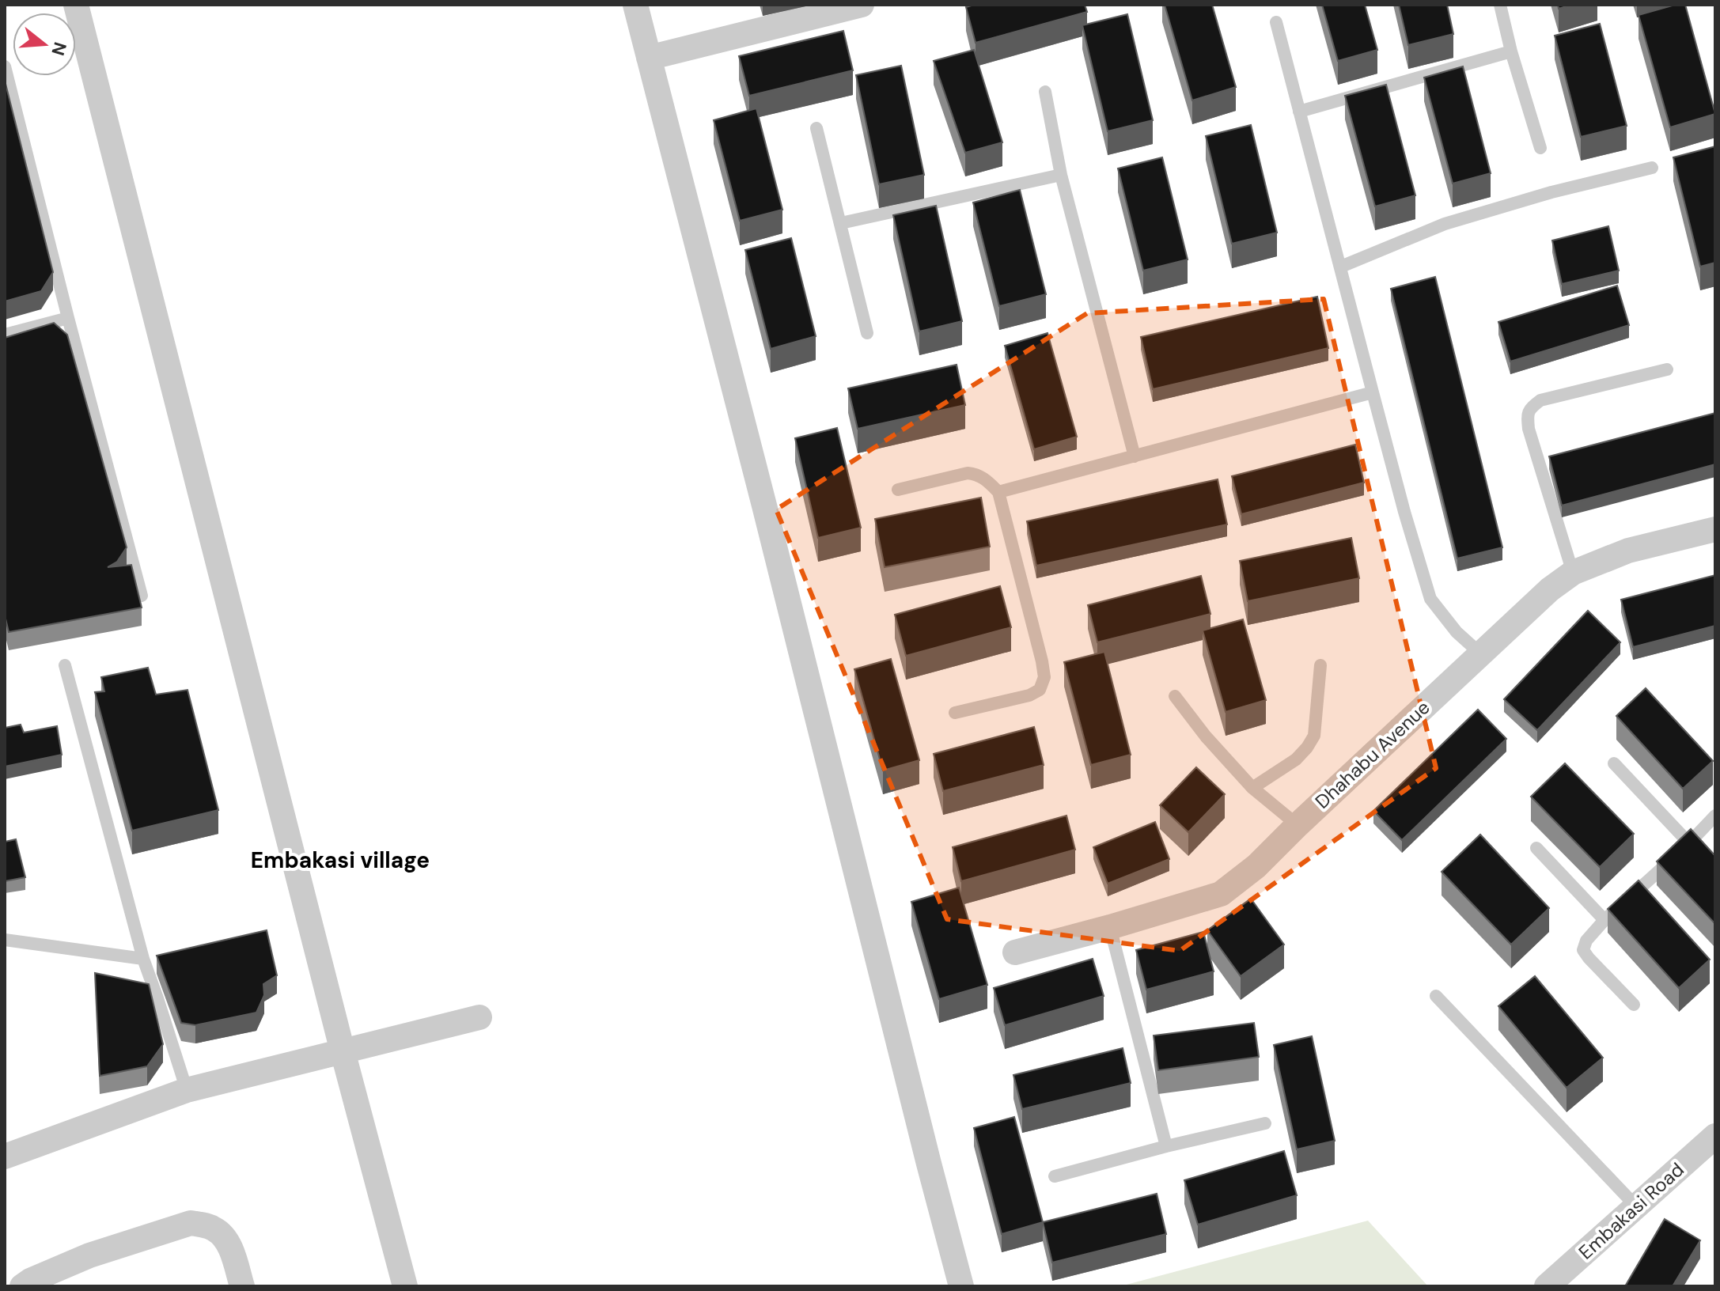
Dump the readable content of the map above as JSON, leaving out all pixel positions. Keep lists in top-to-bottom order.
{
  "streets": {
    "street": ["Dhahabu Avenue", "Embakasi Road"]
  },
  "districts": ["Embakasi village"],
  "north": "right"
}
